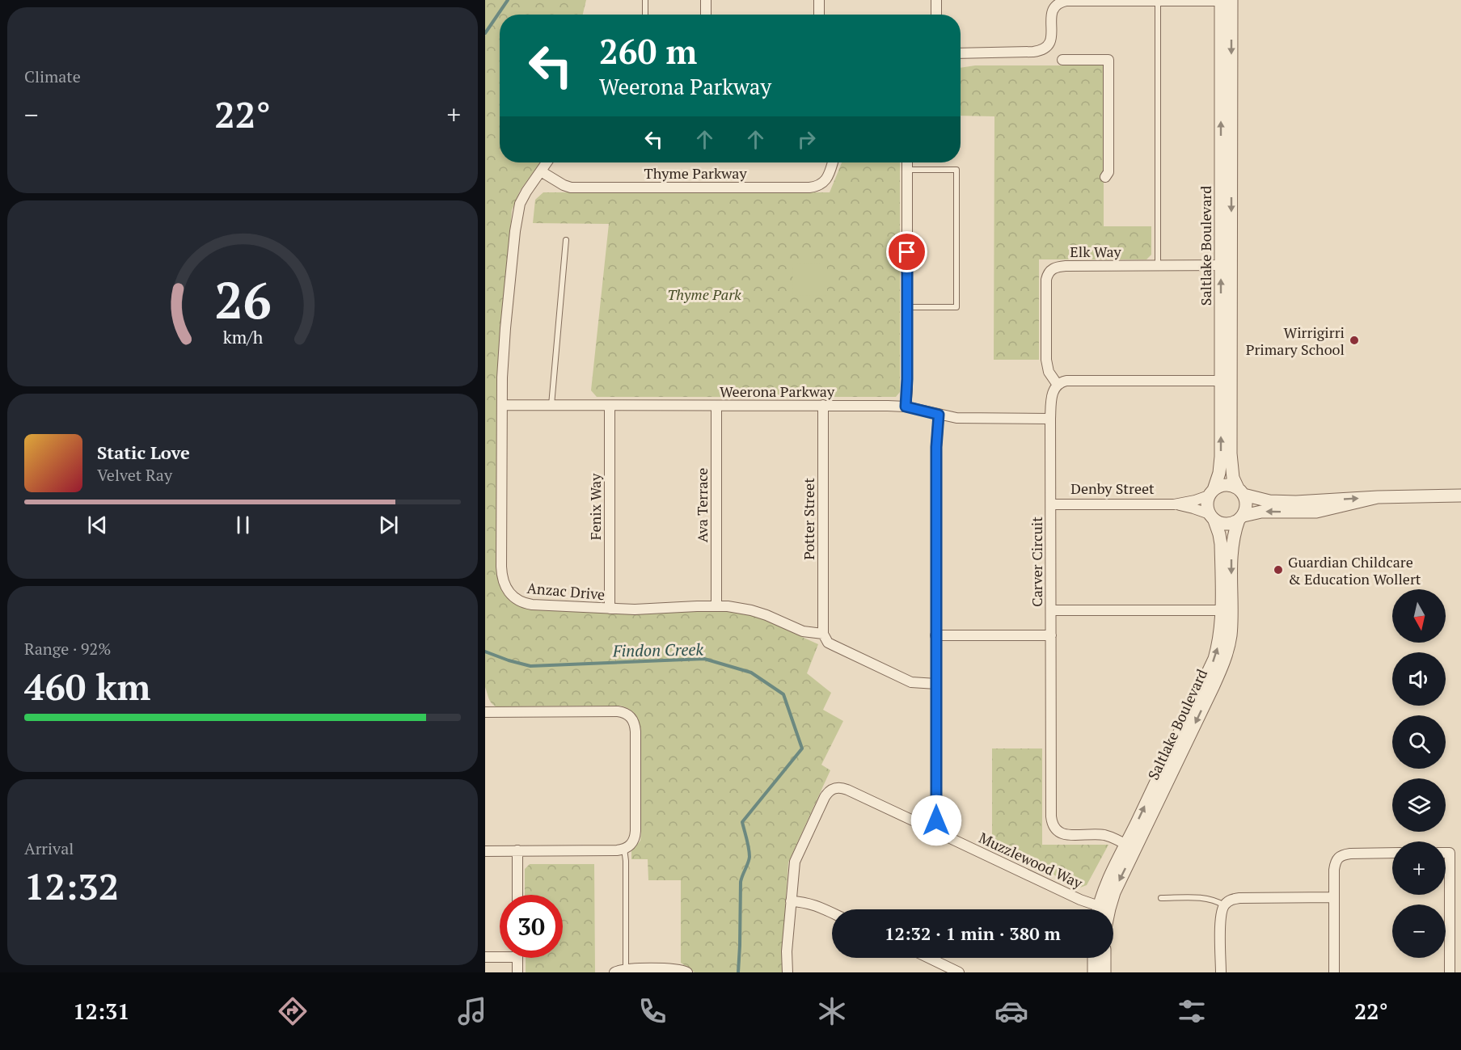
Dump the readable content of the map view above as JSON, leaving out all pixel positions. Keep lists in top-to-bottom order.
{
  "streets": {
    "street": [
      "Thyme Parkway",
      "Saltlake Boulevard",
      "Elk Way",
      "Weerona Parkway",
      "Denby Street",
      "Ava Terrace",
      "Fenix Way",
      "Potter Street",
      "Carver Circuit",
      "Anzac Drive",
      "Muzzlewood Way"
    ]
  },
  "crossings": [
    ["Thyme Parkway", "Anzac Drive"],
    ["Saltlake Boulevard", "Elk Way"],
    ["Saltlake Boulevard", "Denby Street"],
    ["Saltlake Boulevard", "Carver Circuit"],
    ["Elk Way", "Carver Circuit"],
    ["Weerona Parkway", "Ava Terrace"],
    ["Weerona Parkway", "Fenix Way"],
    ["Weerona Parkway", "Potter Street"],
    ["Weerona Parkway", "Carver Circuit"],
    ["Weerona Parkway", "Anzac Drive"],
    ["Denby Street", "Carver Circuit"],
    ["Ava Terrace", "Anzac Drive"],
    ["Fenix Way", "Anzac Drive"],
    ["Potter Street", "Anzac Drive"]
  ],
  "water": ["Findon Creek"],
  "parks": ["Thyme Park"],
  "places": ["Wirrigirri Primary School", "Guardian Childcare & Education Wollert"],
  "north": "bottom",
  "page": {
    "tile": [
      "Climate",
      ["Range · 92%", "460 km"],
      ["Arrival", "12:32"]
    ],
    "turn": ["260 m", "Weerona Parkway"],
    "heat": ["−", "22°", "+"],
    "song": ["Static Love", "Velvet Ray"],
    "map_buttons": ["+", "−"],
    "limit": "30",
    "trip": "12:32 · 1 min · 380 m",
    "tabs": ["12:31", "22°"],
    "gauge": ["26", "km/h"]
  }
}
